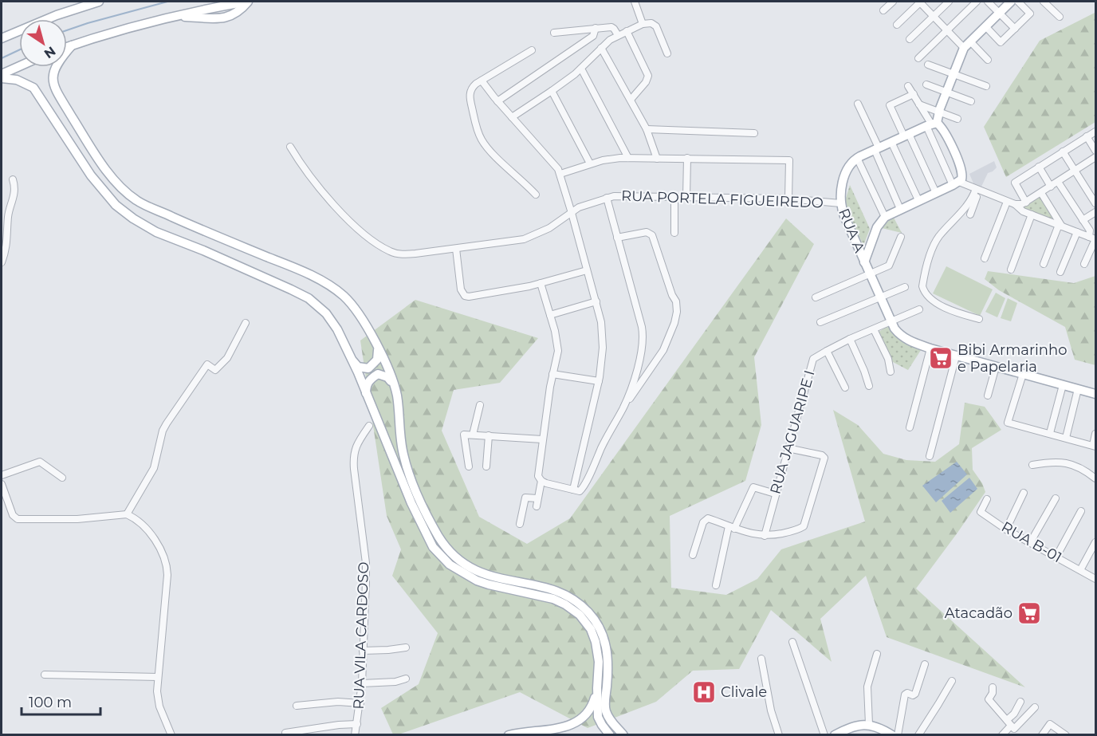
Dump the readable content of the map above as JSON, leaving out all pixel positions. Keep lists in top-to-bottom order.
{
  "streets": {
    "main road": ["RUA A"],
    "street": [
      "RUA PORTELA FIGUEIREDO",
      "RUA JAGUARIPE I",
      "RUA B-01",
      "RUA VILA CARDOSO"
    ]
  },
  "crossings": [
    ["RUA PORTELA FIGUEIREDO", "RUA A"]
  ],
  "places": {
    "supermarket": ["Bibi Armarinho e Papelaria", "Atacadão"],
    "hospital": ["Clivale"]
  },
  "scale_bar": "100 m",
  "north": "bottom right"
}
